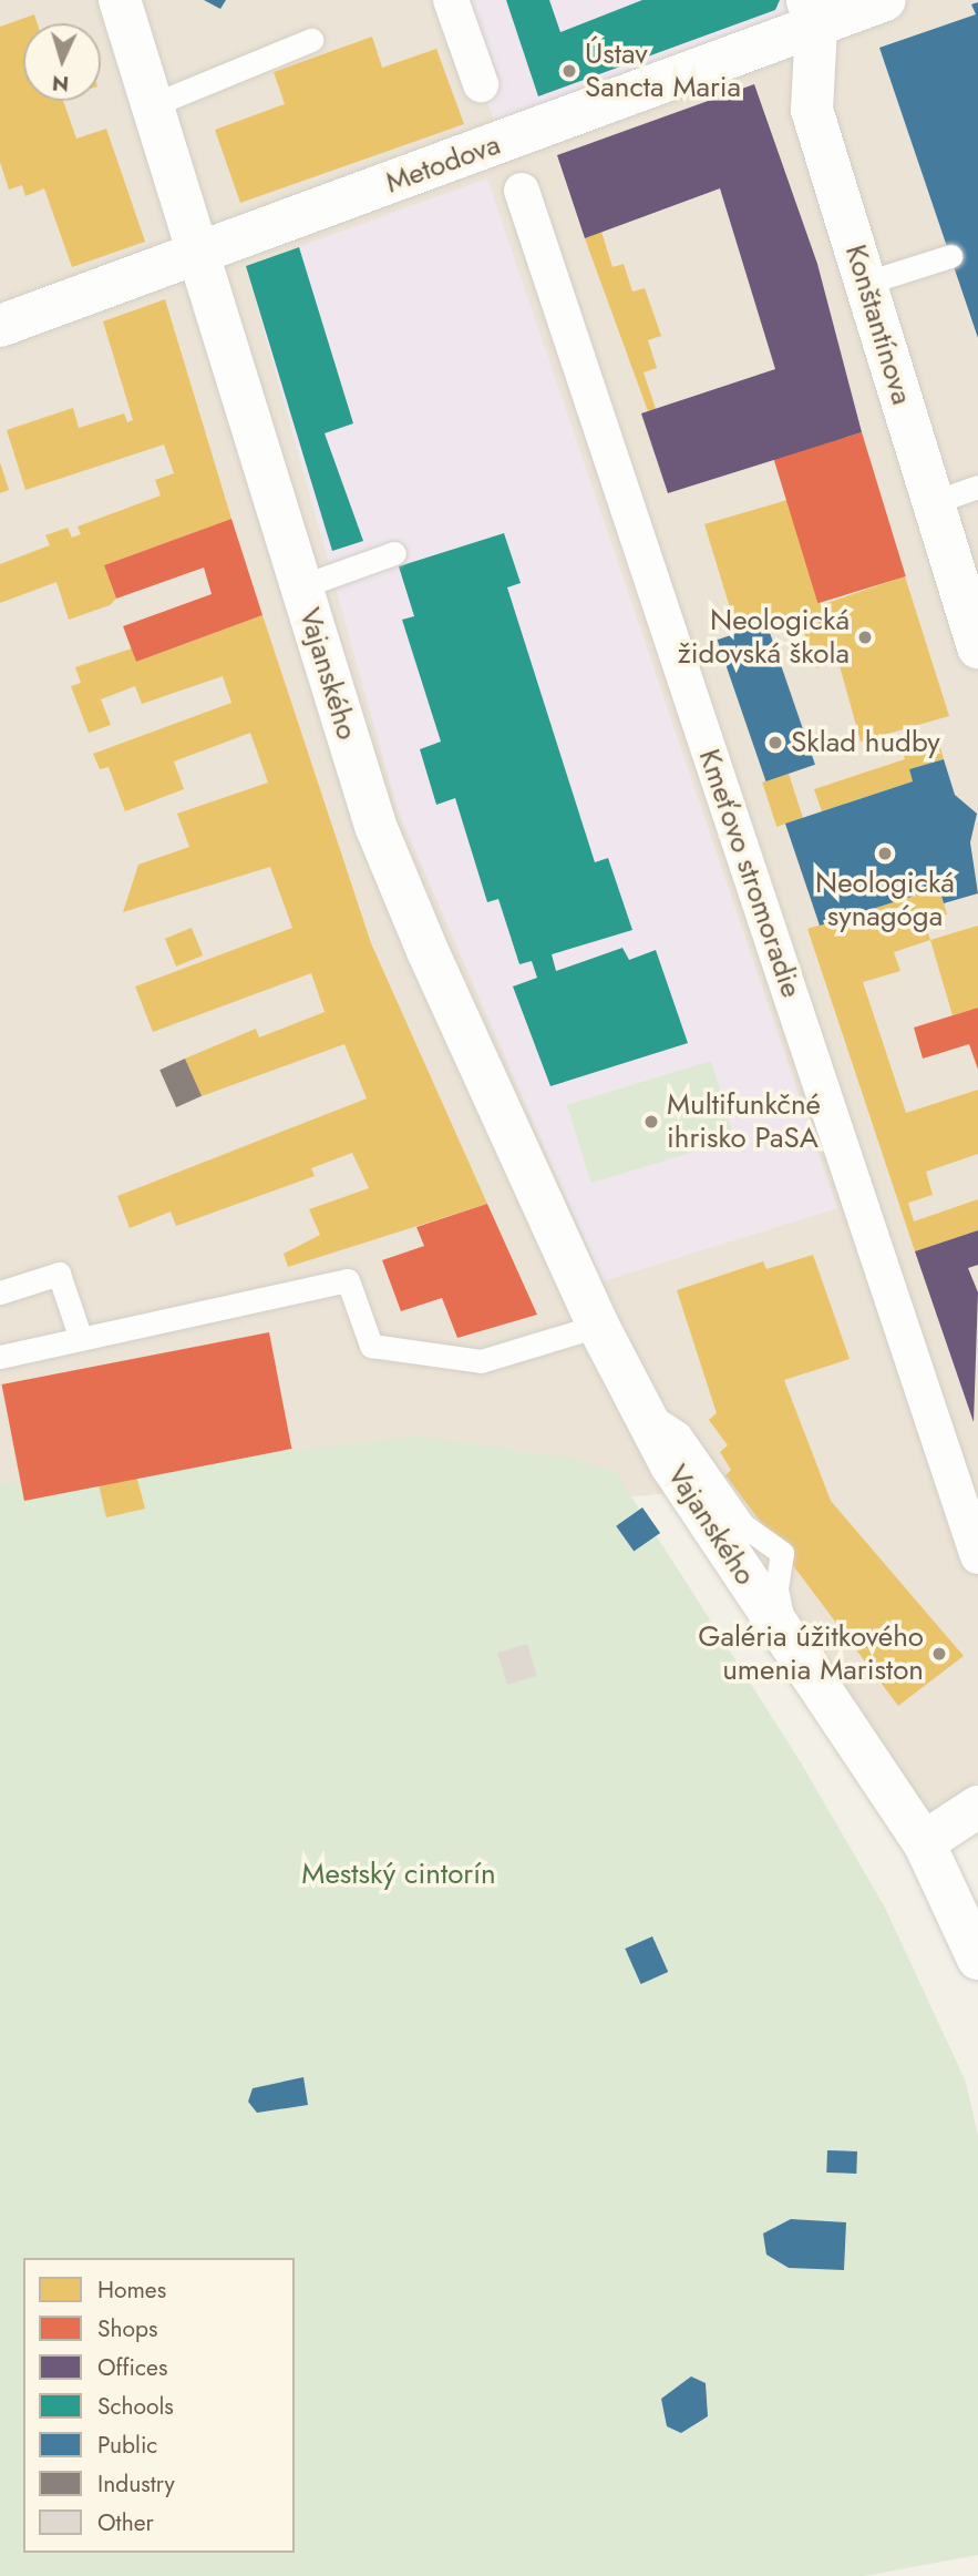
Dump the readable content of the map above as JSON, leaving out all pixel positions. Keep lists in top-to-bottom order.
{
  "streets": {
    "street": [
      "Metodova",
      "Konštantínova",
      "Vajanského",
      "Kmeťovo stromoradie"
    ]
  },
  "crossings": [
    ["Metodova", "Konštantínova"],
    ["Metodova", "Vajanského"]
  ],
  "parks": ["Mestský cintorín"],
  "places": [
    "Ústav Sancta Maria",
    "Neologická židovská škola",
    "Sklad hudby",
    "Neologická synagóga",
    "Multifunkčné ihrisko PaSA",
    "Galéria úžitkového umenia Mariston"
  ],
  "legend": [
    "Homes",
    "Shops",
    "Offices",
    "Schools",
    "Public",
    "Industry",
    "Other"
  ],
  "north": "bottom"
}
